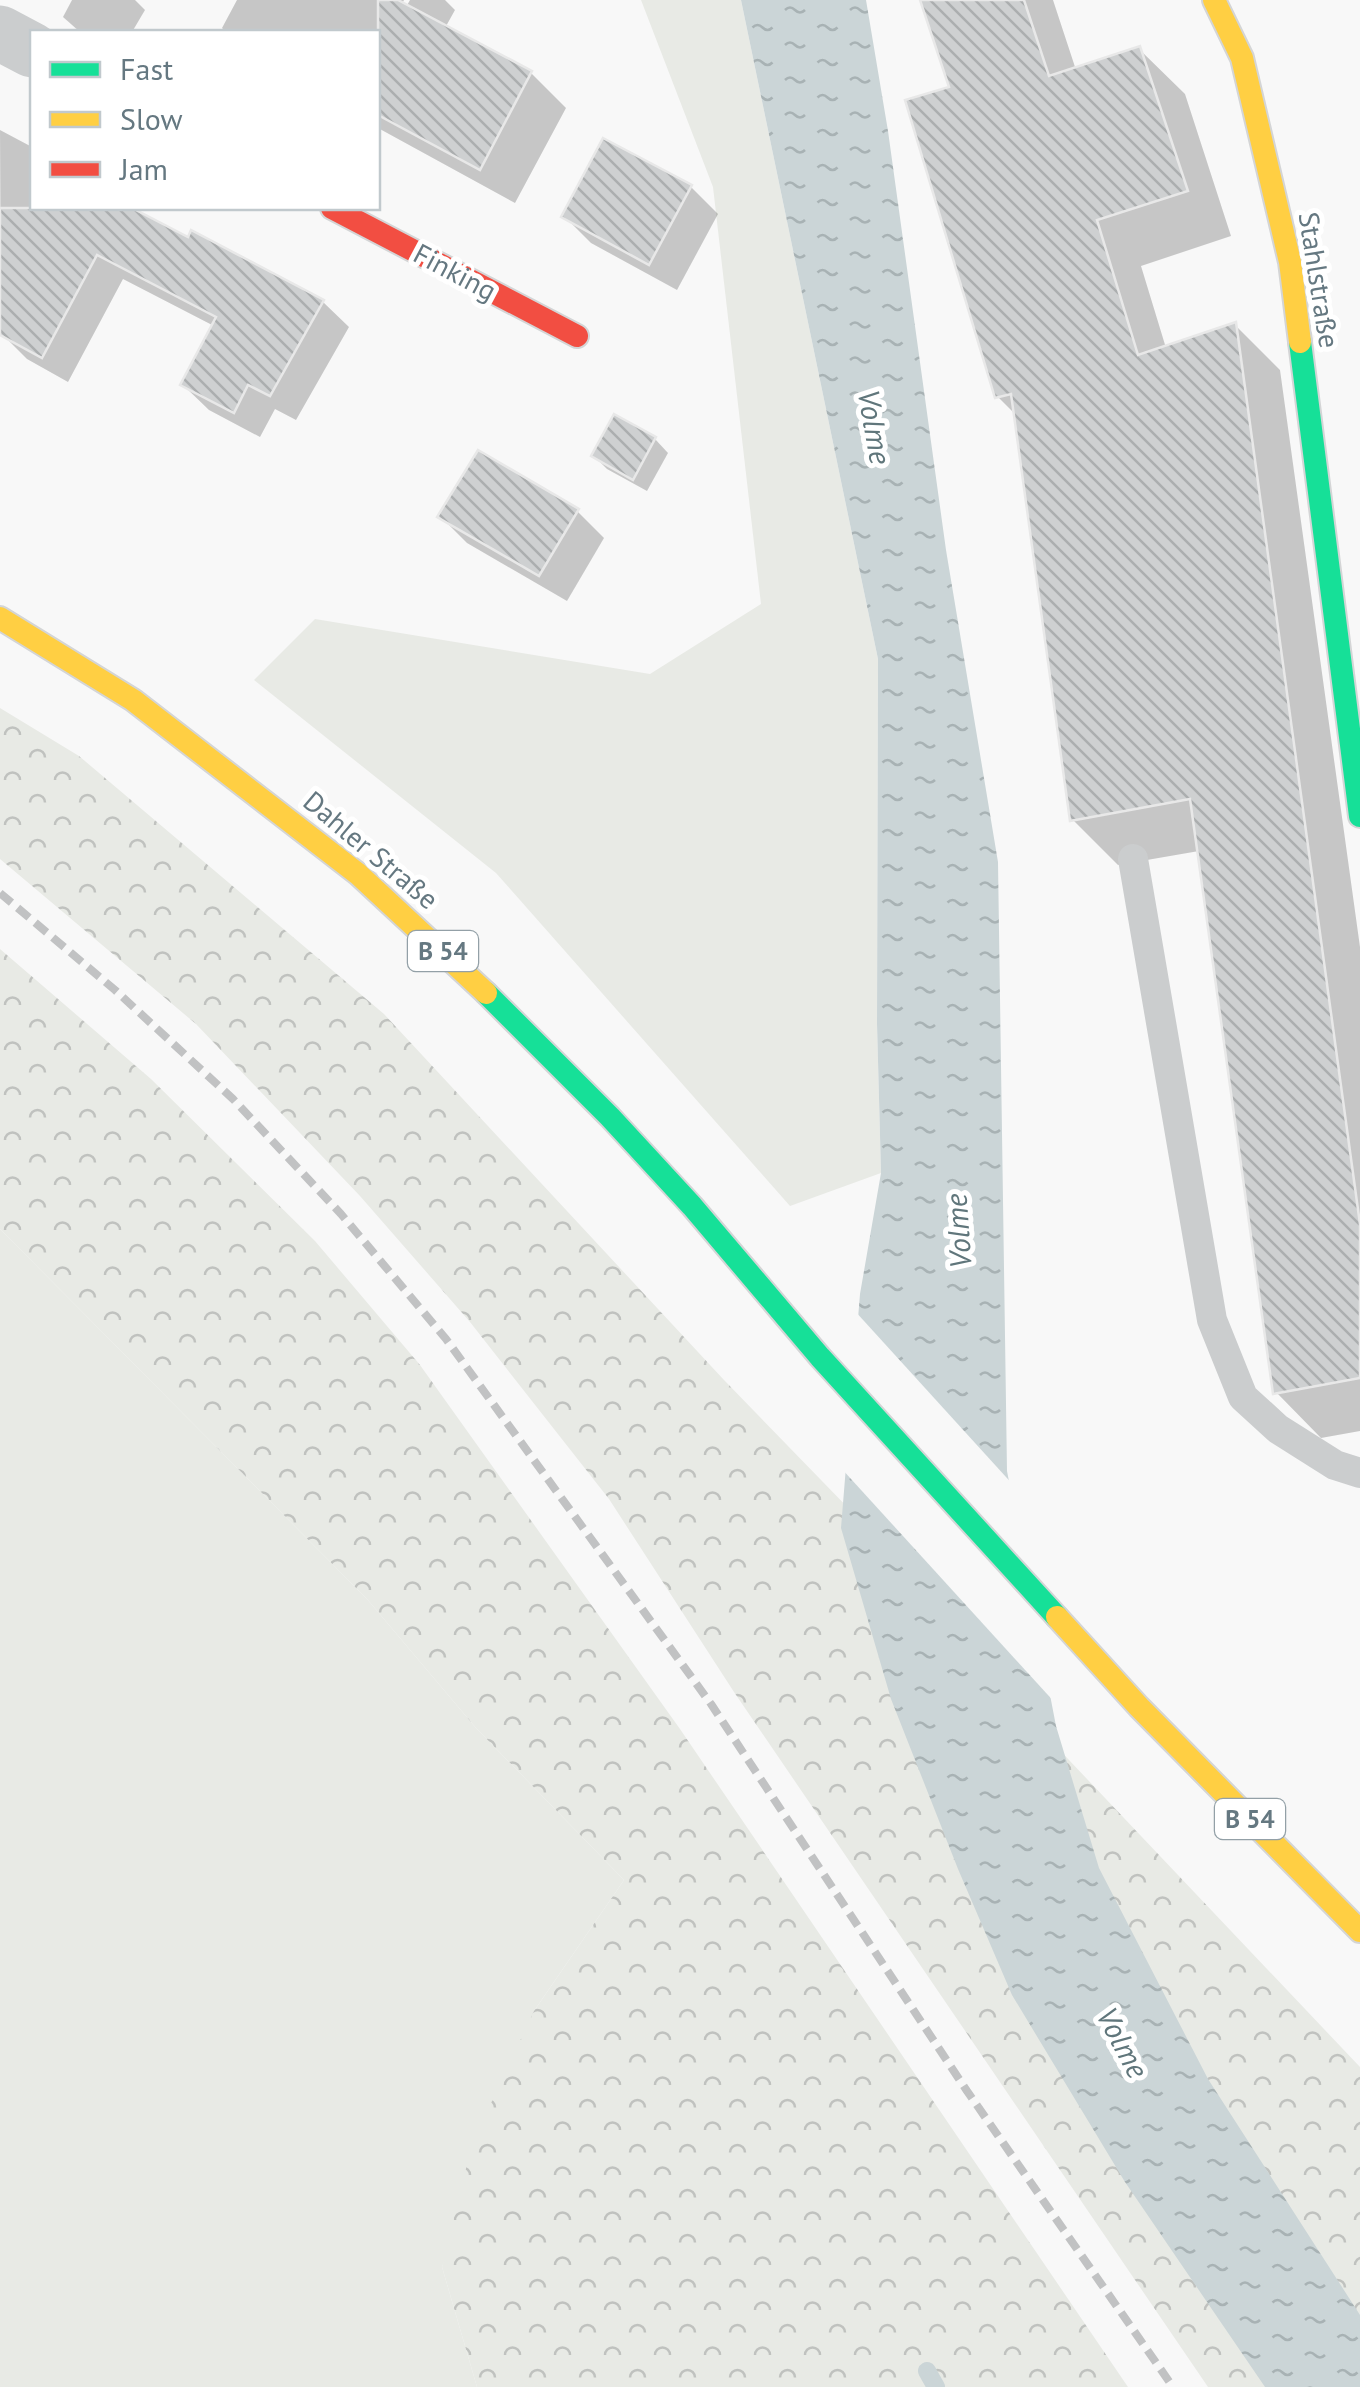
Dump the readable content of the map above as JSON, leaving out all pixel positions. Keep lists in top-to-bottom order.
{
  "streets": {
    "main road": [
      "Finking",
      "Stahlstraße",
      "Dahler Straße",
      "B 54"
    ]
  },
  "water": ["Volme"],
  "legend": ["Fast", "Slow", "Jam"]
}
